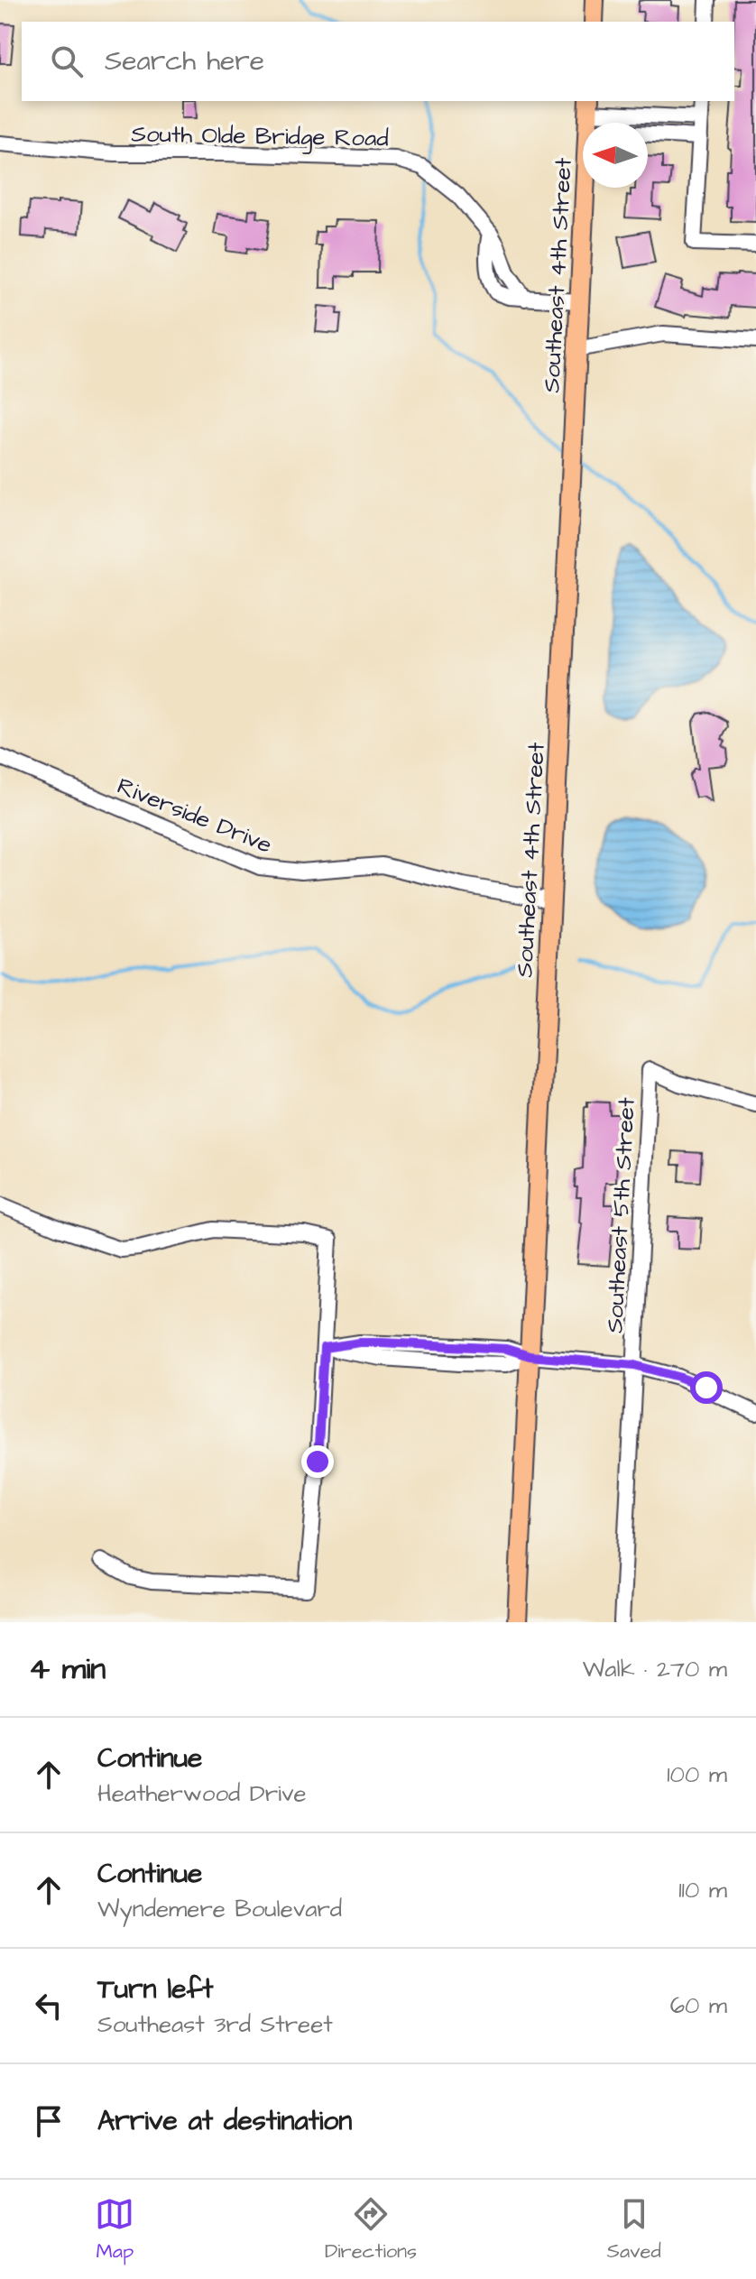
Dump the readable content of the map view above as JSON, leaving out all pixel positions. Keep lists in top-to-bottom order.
{
  "streets": {
    "main road": ["Southeast 4th Street"],
    "street": ["South Olde Bridge Road", "Riverside Drive", "Southeast 5th Street"]
  },
  "crossings": [
    ["South Olde Bridge Road", "Southeast 4th Street"],
    ["Southeast 4th Street", "Riverside Drive"]
  ],
  "north": "left",
  "page": {
    "search": "Search here",
    "heading": ["4 min", "Walk · 270 m"],
    "list": [
      ["Continue", "Heatherwood Drive", "100 m"],
      ["Continue", "Wyndemere Boulevard", "110 m"],
      ["Turn left", "Southeast 3rd Street", "60 m"],
      "Arrive at destination"
    ],
    "nav": ["Map", "Directions", "Saved"]
  }
}
